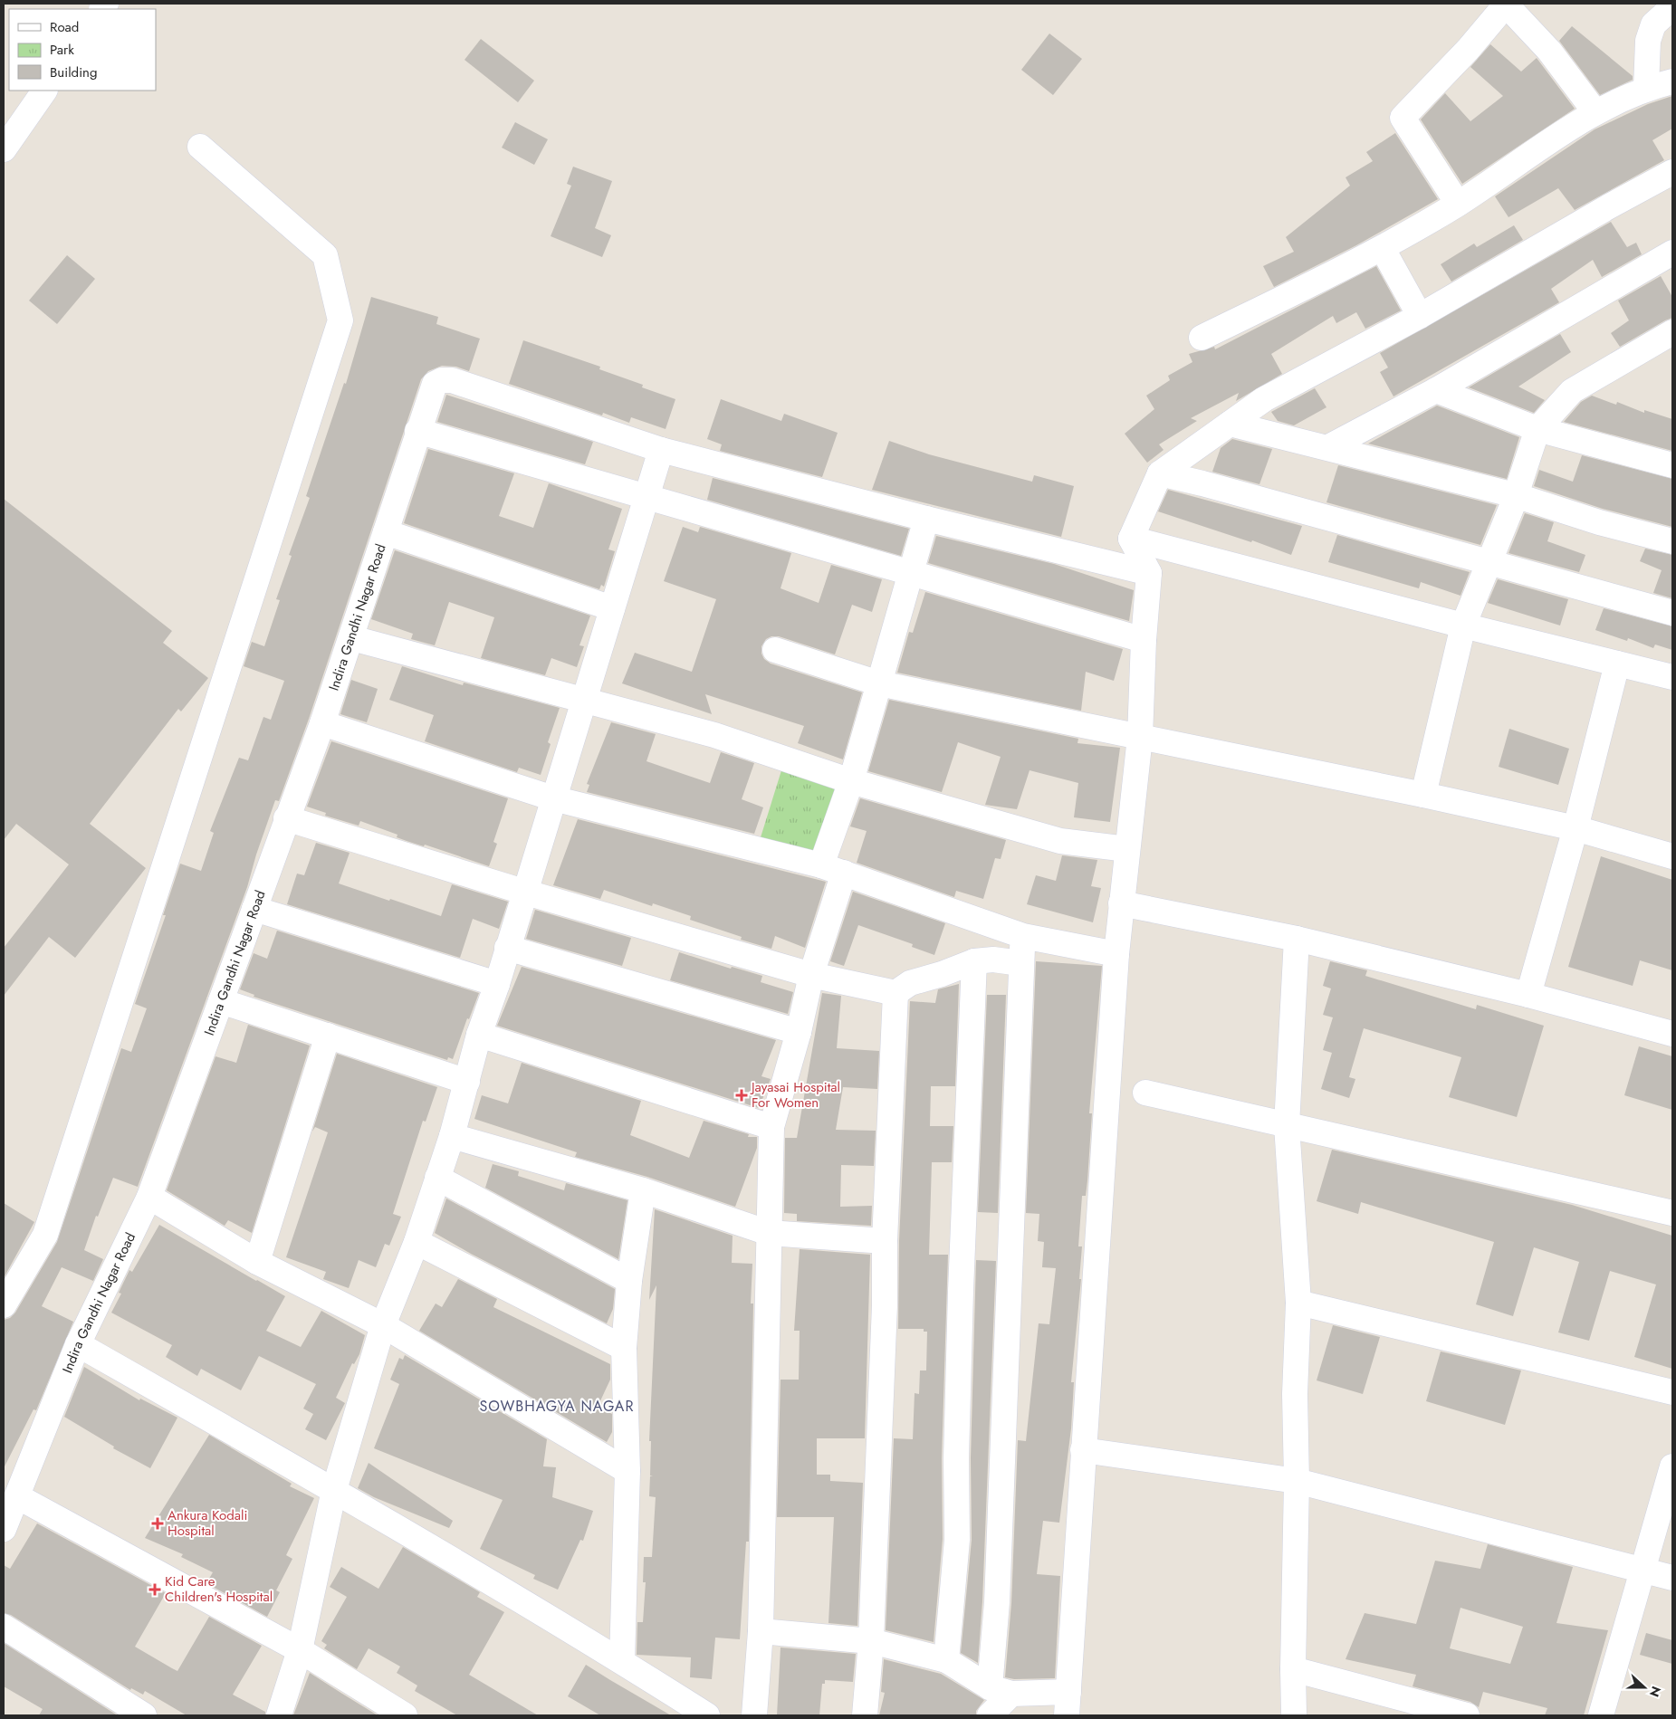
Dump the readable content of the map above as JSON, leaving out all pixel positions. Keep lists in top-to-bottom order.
{
  "streets": {
    "street": ["Indira Gandhi Nagar Road"]
  },
  "districts": ["SOWBHAGYA NAGAR"],
  "places": {
    "health": ["Jayasai Hospital For Women", "Ankura Kodali Hospital", "Kid Care Children's Hospital"]
  },
  "legend": ["Road", "Park", "Building"],
  "north": "right"
}
